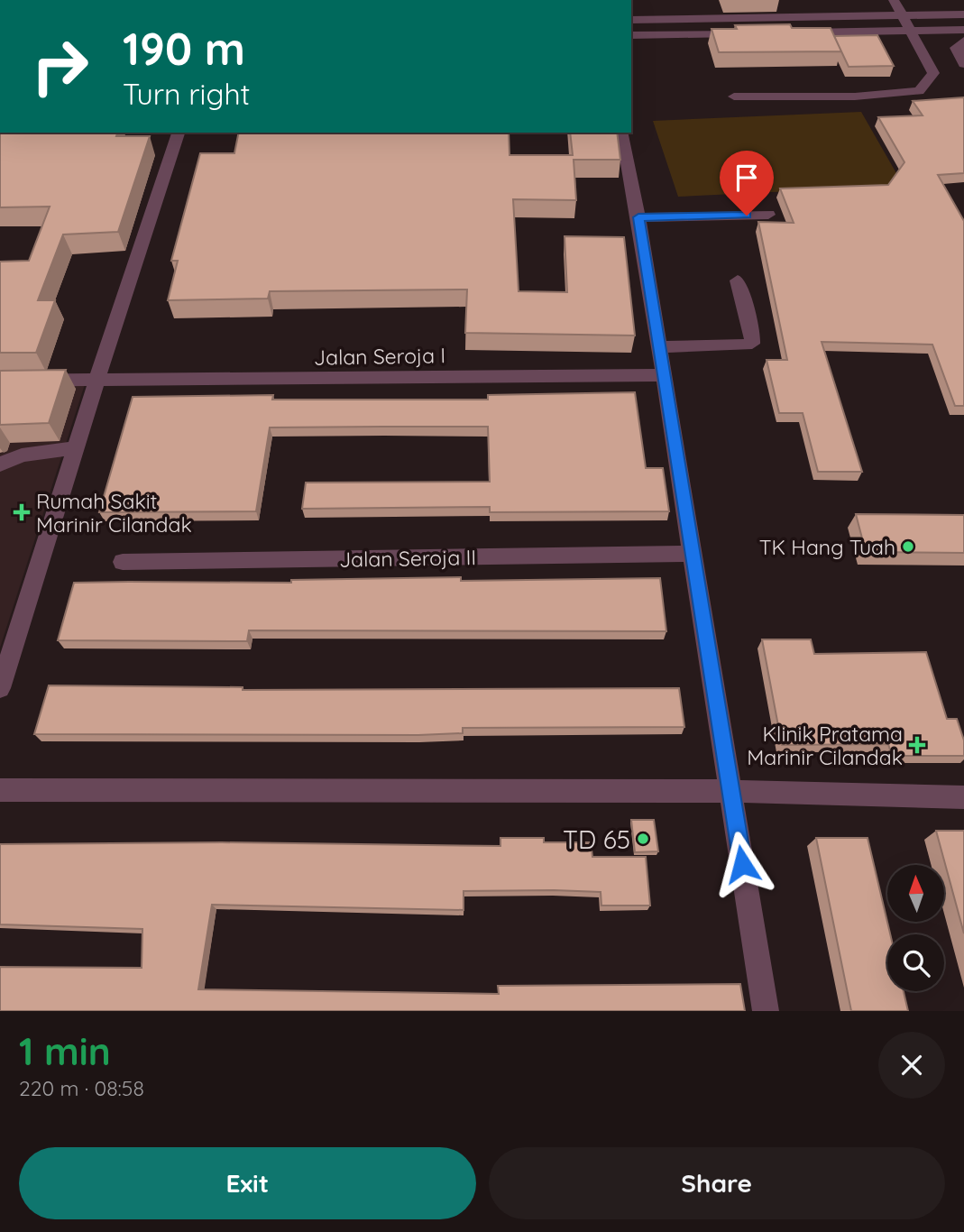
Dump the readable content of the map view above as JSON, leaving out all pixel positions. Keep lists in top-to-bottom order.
{
  "streets": {
    "street": ["Jalan Seroja I", "Jalan Seroja II"]
  },
  "places": {
    "health": ["Rumah Sakit Marinir Cilandak", "Klinik Pratama Marinir Cilandak"],
    "other": ["TK Hang Tuah", "TD 65"]
  },
  "north": "top",
  "page": {
    "turn": ["190 m", "Turn right"],
    "heading": ["1 min", "220 m · 08:58"],
    "buttons": ["Exit", "Share"]
  }
}
